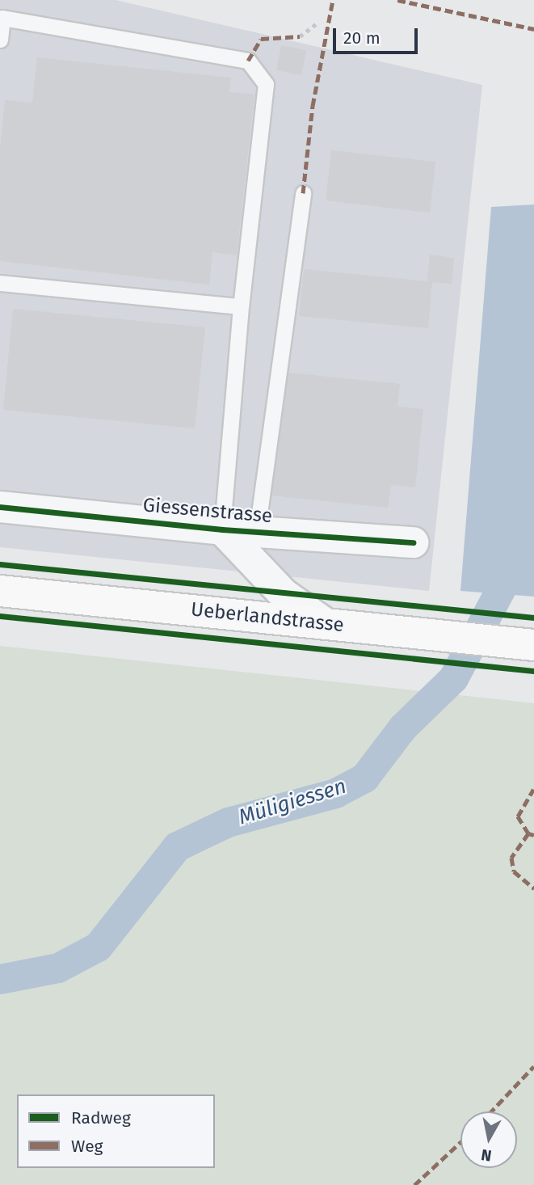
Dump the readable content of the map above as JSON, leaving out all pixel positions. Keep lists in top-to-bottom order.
{
  "streets": {
    "main road": ["Ueberlandstrasse"],
    "street": ["Giessenstrasse"]
  },
  "crossings": [
    ["Giessenstrasse", "Ueberlandstrasse"]
  ],
  "water": ["Müligiessen"],
  "legend": ["Radweg", "Weg"],
  "scale_bar": "20 m",
  "north": "bottom"
}
